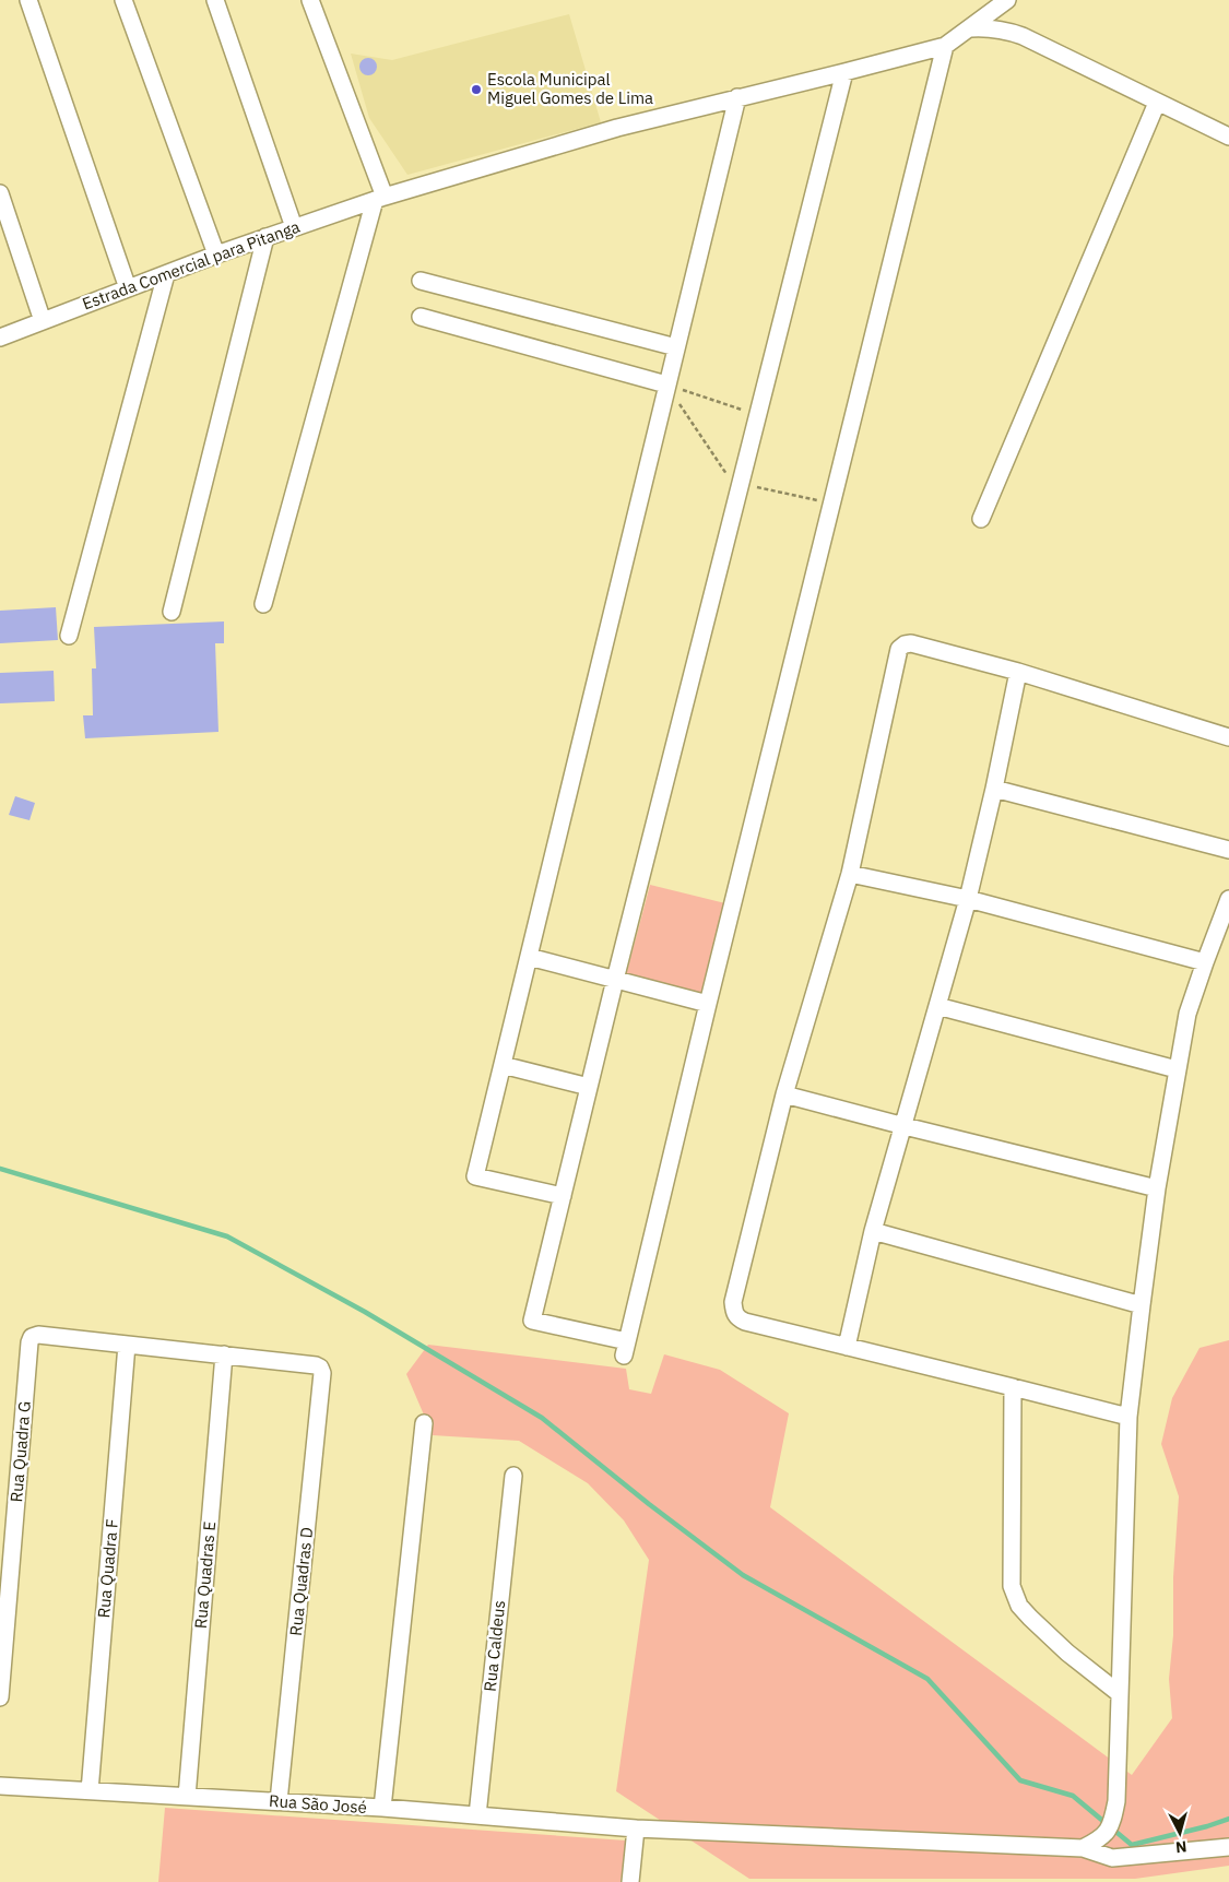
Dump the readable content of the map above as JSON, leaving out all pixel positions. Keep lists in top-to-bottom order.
{
  "streets": {
    "street": [
      "Estrada Comercial para Pitanga",
      "Rua Quadra G",
      "Rua Quadra F",
      "Rua Quadras E",
      "Rua Quadras D",
      "Rua Caldeus",
      "Rua São José"
    ]
  },
  "crossings": [
    ["Rua Quadra G", "Rua Quadra F"],
    ["Rua Quadra F", "Rua São José"],
    ["Rua Quadras E", "Rua Quadras D"],
    ["Rua Quadras E", "Rua São José"],
    ["Rua Quadras D", "Rua São José"],
    ["Rua Caldeus", "Rua São José"]
  ],
  "places": ["Escola Municipal Miguel Gomes de Lima"],
  "north": "bottom"
}
